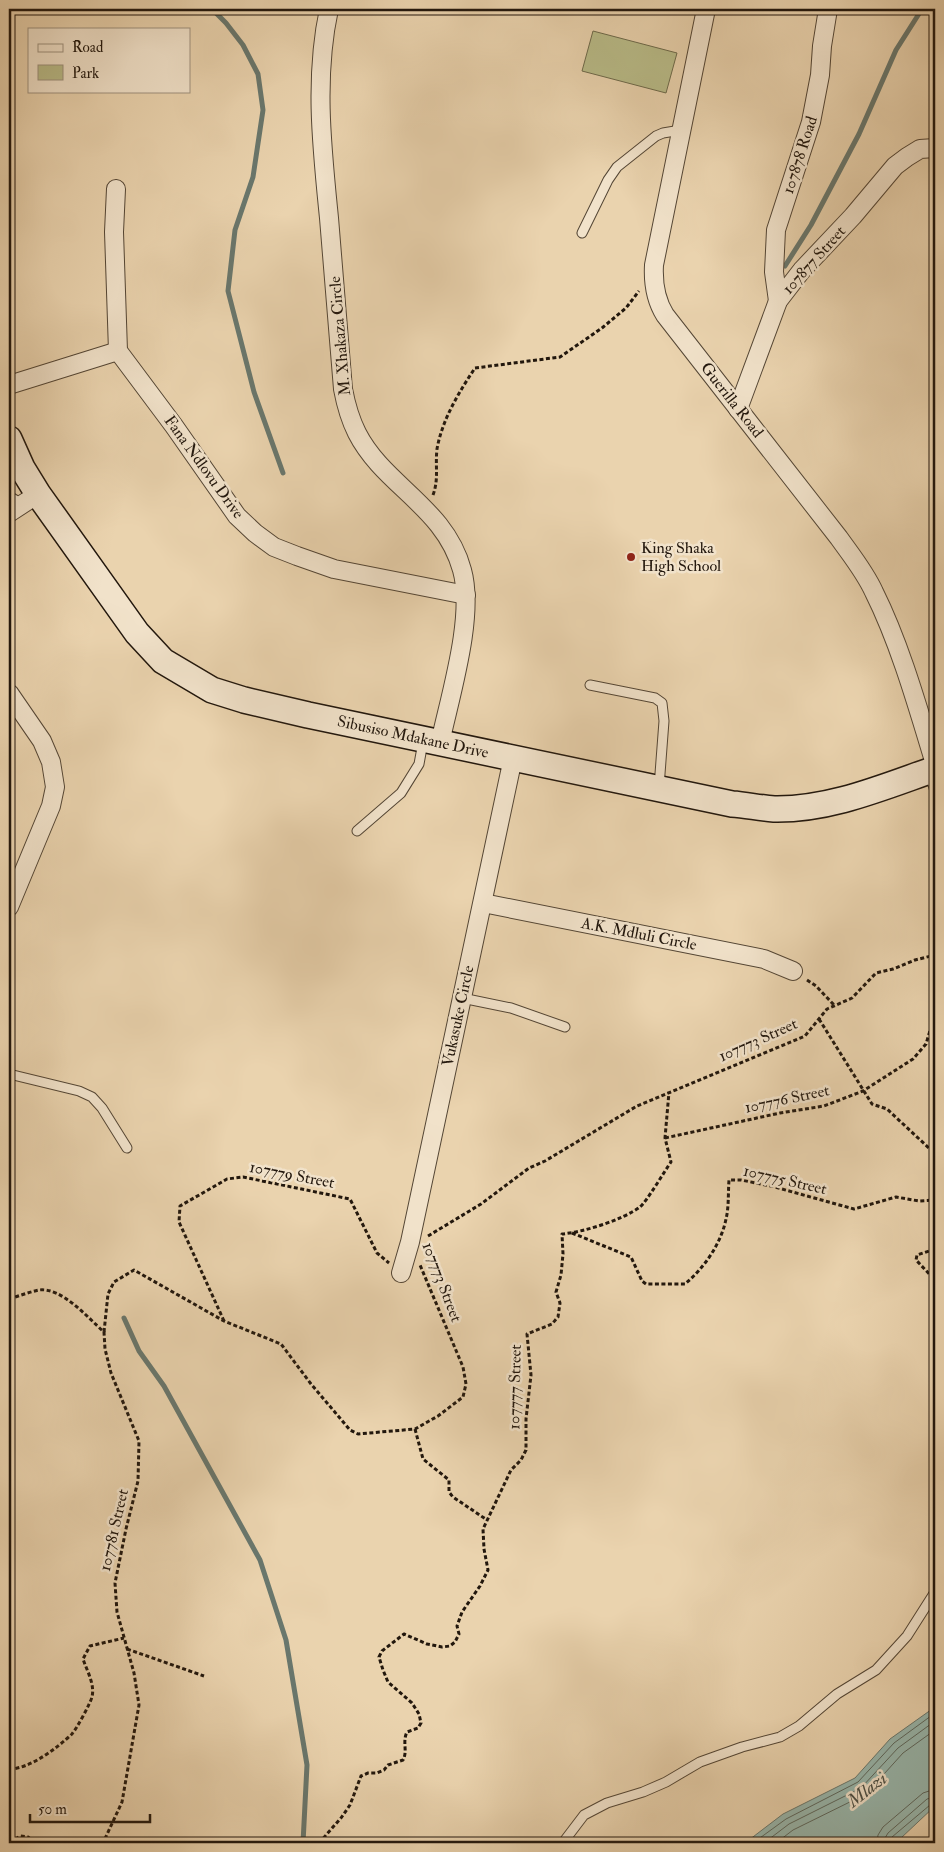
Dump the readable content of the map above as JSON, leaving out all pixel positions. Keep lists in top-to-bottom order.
{
  "streets": {
    "street": [
      "107878 Road",
      "107877 Street",
      "M. Xhakaza Circle",
      "Guerilla Road",
      "Fana Ndlovu Drive",
      "Sibusiso Mdakane Drive",
      "A.K. Mdluli Circle",
      "Vukasuke Circle"
    ],
    "path": [
      "107773 Street",
      "107776 Street",
      "107779 Street",
      "107775 Street",
      "107777 Street",
      "107781 Street"
    ]
  },
  "crossings": [
    ["107878 Road", "107877 Street"],
    ["107877 Street", "Guerilla Road"],
    ["M. Xhakaza Circle", "Fana Ndlovu Drive"],
    ["M. Xhakaza Circle", "Sibusiso Mdakane Drive"],
    ["Guerilla Road", "Sibusiso Mdakane Drive"],
    ["Sibusiso Mdakane Drive", "Vukasuke Circle"],
    ["A.K. Mdluli Circle", "Vukasuke Circle"],
    ["Vukasuke Circle", "107773 Street"],
    ["Vukasuke Circle", "107779 Street"],
    ["107773 Street", "107779 Street"],
    ["107773 Street", "107781 Street"],
    ["107775 Street", "107777 Street"]
  ],
  "water": ["Mlazi"],
  "places": ["King Shaka High School"],
  "legend": ["Road", "Park"],
  "scale_bar": "50 m"
}
